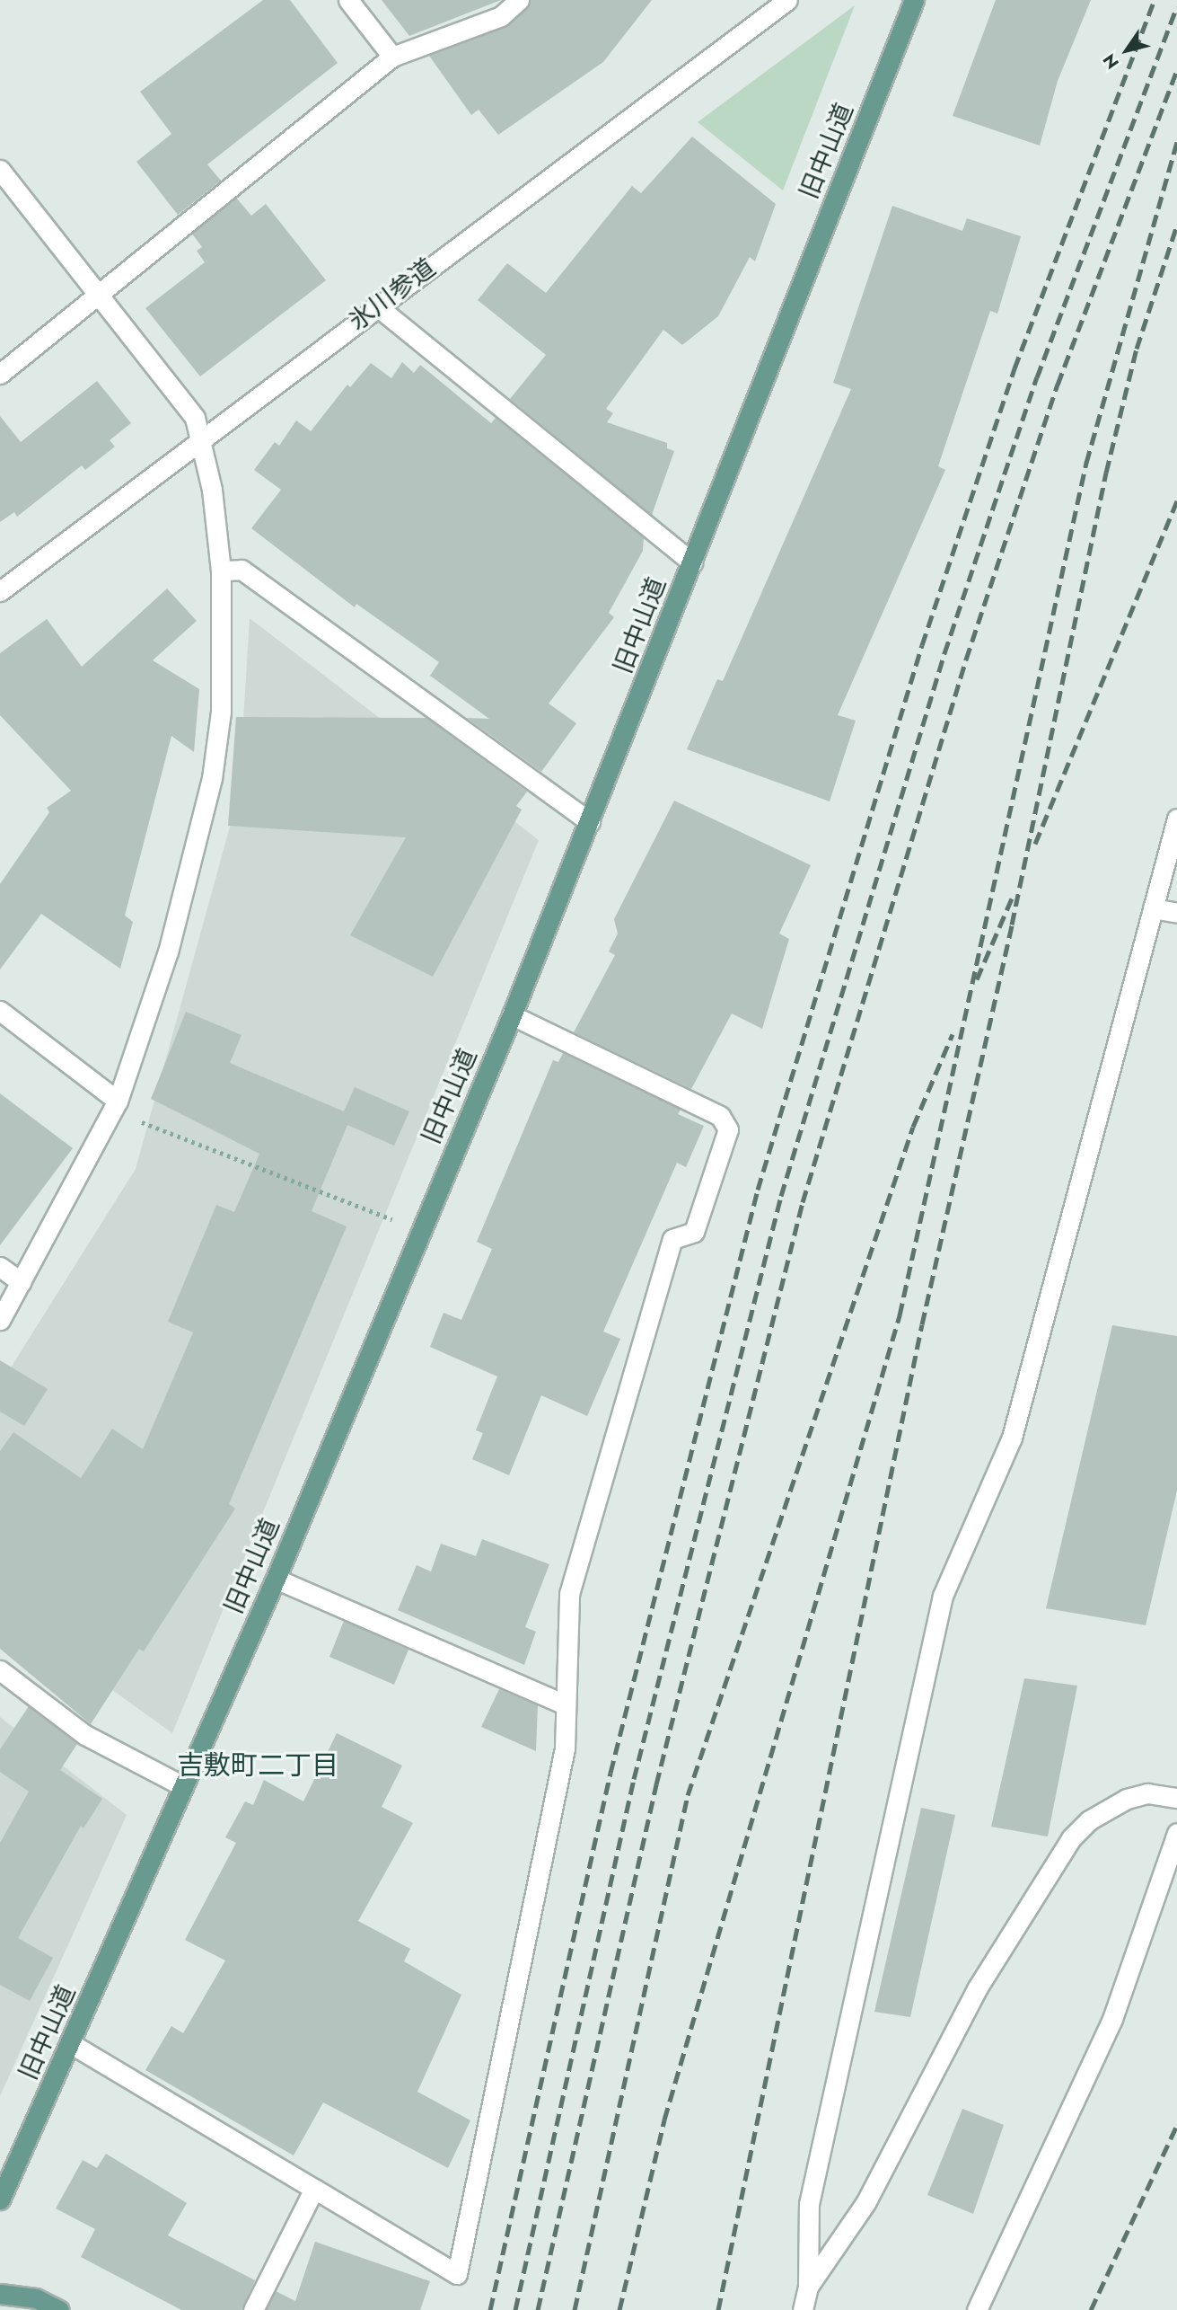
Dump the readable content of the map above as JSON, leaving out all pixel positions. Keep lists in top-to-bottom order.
{
  "streets": {
    "main road": ["旧中山道"],
    "street": ["氷川参道"]
  },
  "districts": ["吉敷町二丁目"],
  "north": "bottom left"
}
